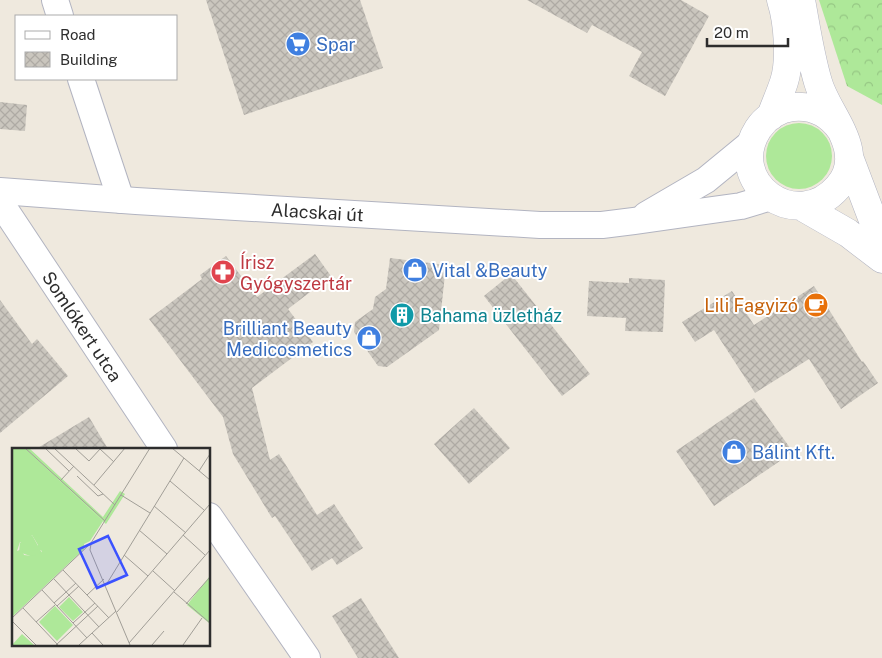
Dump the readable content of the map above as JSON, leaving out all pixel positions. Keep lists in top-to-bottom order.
{
  "streets": {
    "street": ["Alacskai út", "Somlókert utca"]
  },
  "places": {
    "supermarket": ["Spar"],
    "shop": ["Vital &Beauty", "Brilliant Beauty Medicosmetics", "Bálint Kft."],
    "pharmacy": ["Írisz Gyógyszertár"],
    "cafe": ["Lili Fagyizó"],
    "building": ["Bahama üzletház"]
  },
  "legend": ["Road", "Building"],
  "scale_bar": "20 m"
}
